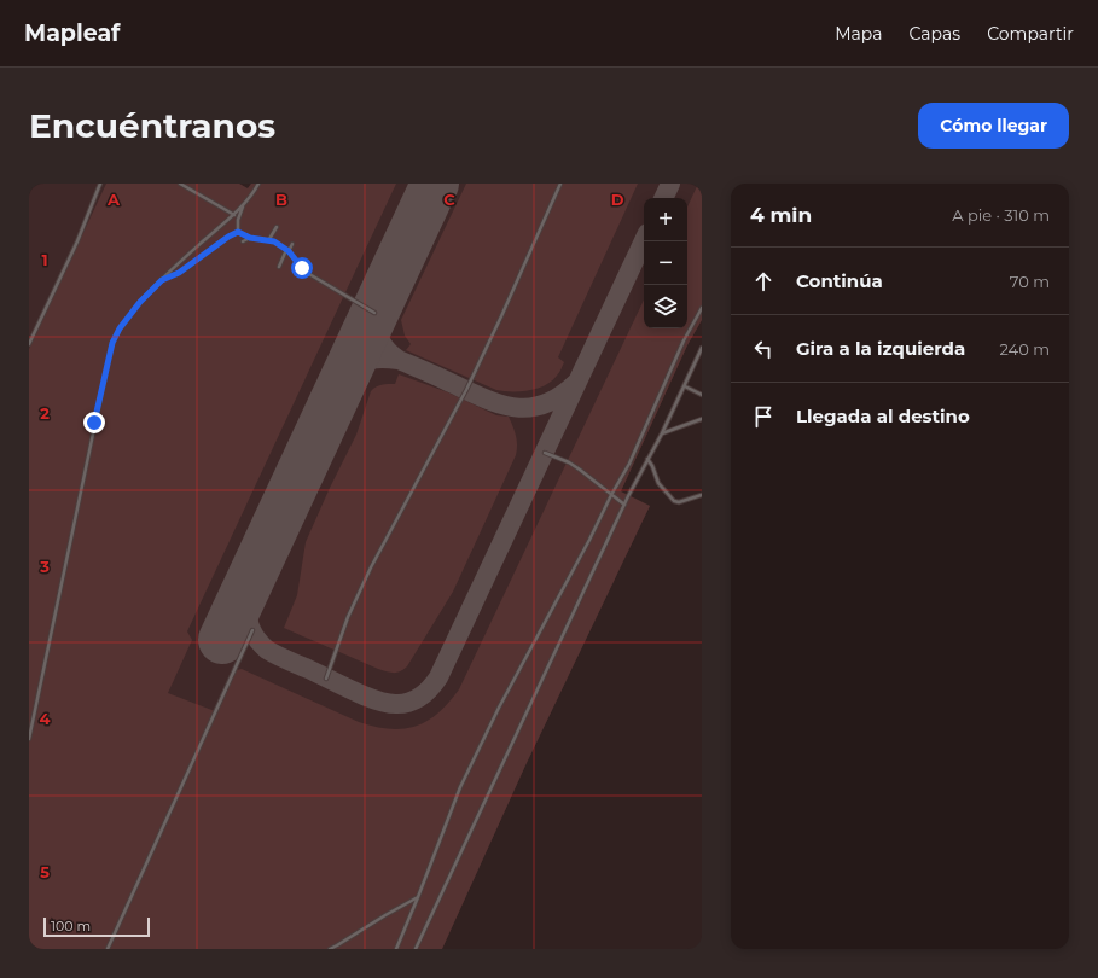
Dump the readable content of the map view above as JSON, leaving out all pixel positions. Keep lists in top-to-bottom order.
{
  "scale_bar": "100 m",
  "page": {
    "header": "Mapleaf",
    "nav": ["Mapa", "Capas", "Compartir"],
    "buttons": "Cómo llegar",
    "title": "Encuéntranos",
    "heading": ["4 min", "A pie · 310 m"],
    "map_buttons": ["+", "−"],
    "list": [
      ["Continúa", "70 m"],
      ["Gira a la izquierda", "240 m"],
      "Llegada al destino"
    ],
    "scale": "100 m"
  },
  "grid": {
    "columns": [
      "A",
      "B",
      "C",
      "D"
    ],
    "rows": [
      "1",
      "2",
      "3",
      "4",
      "5"
    ]
  }
}
